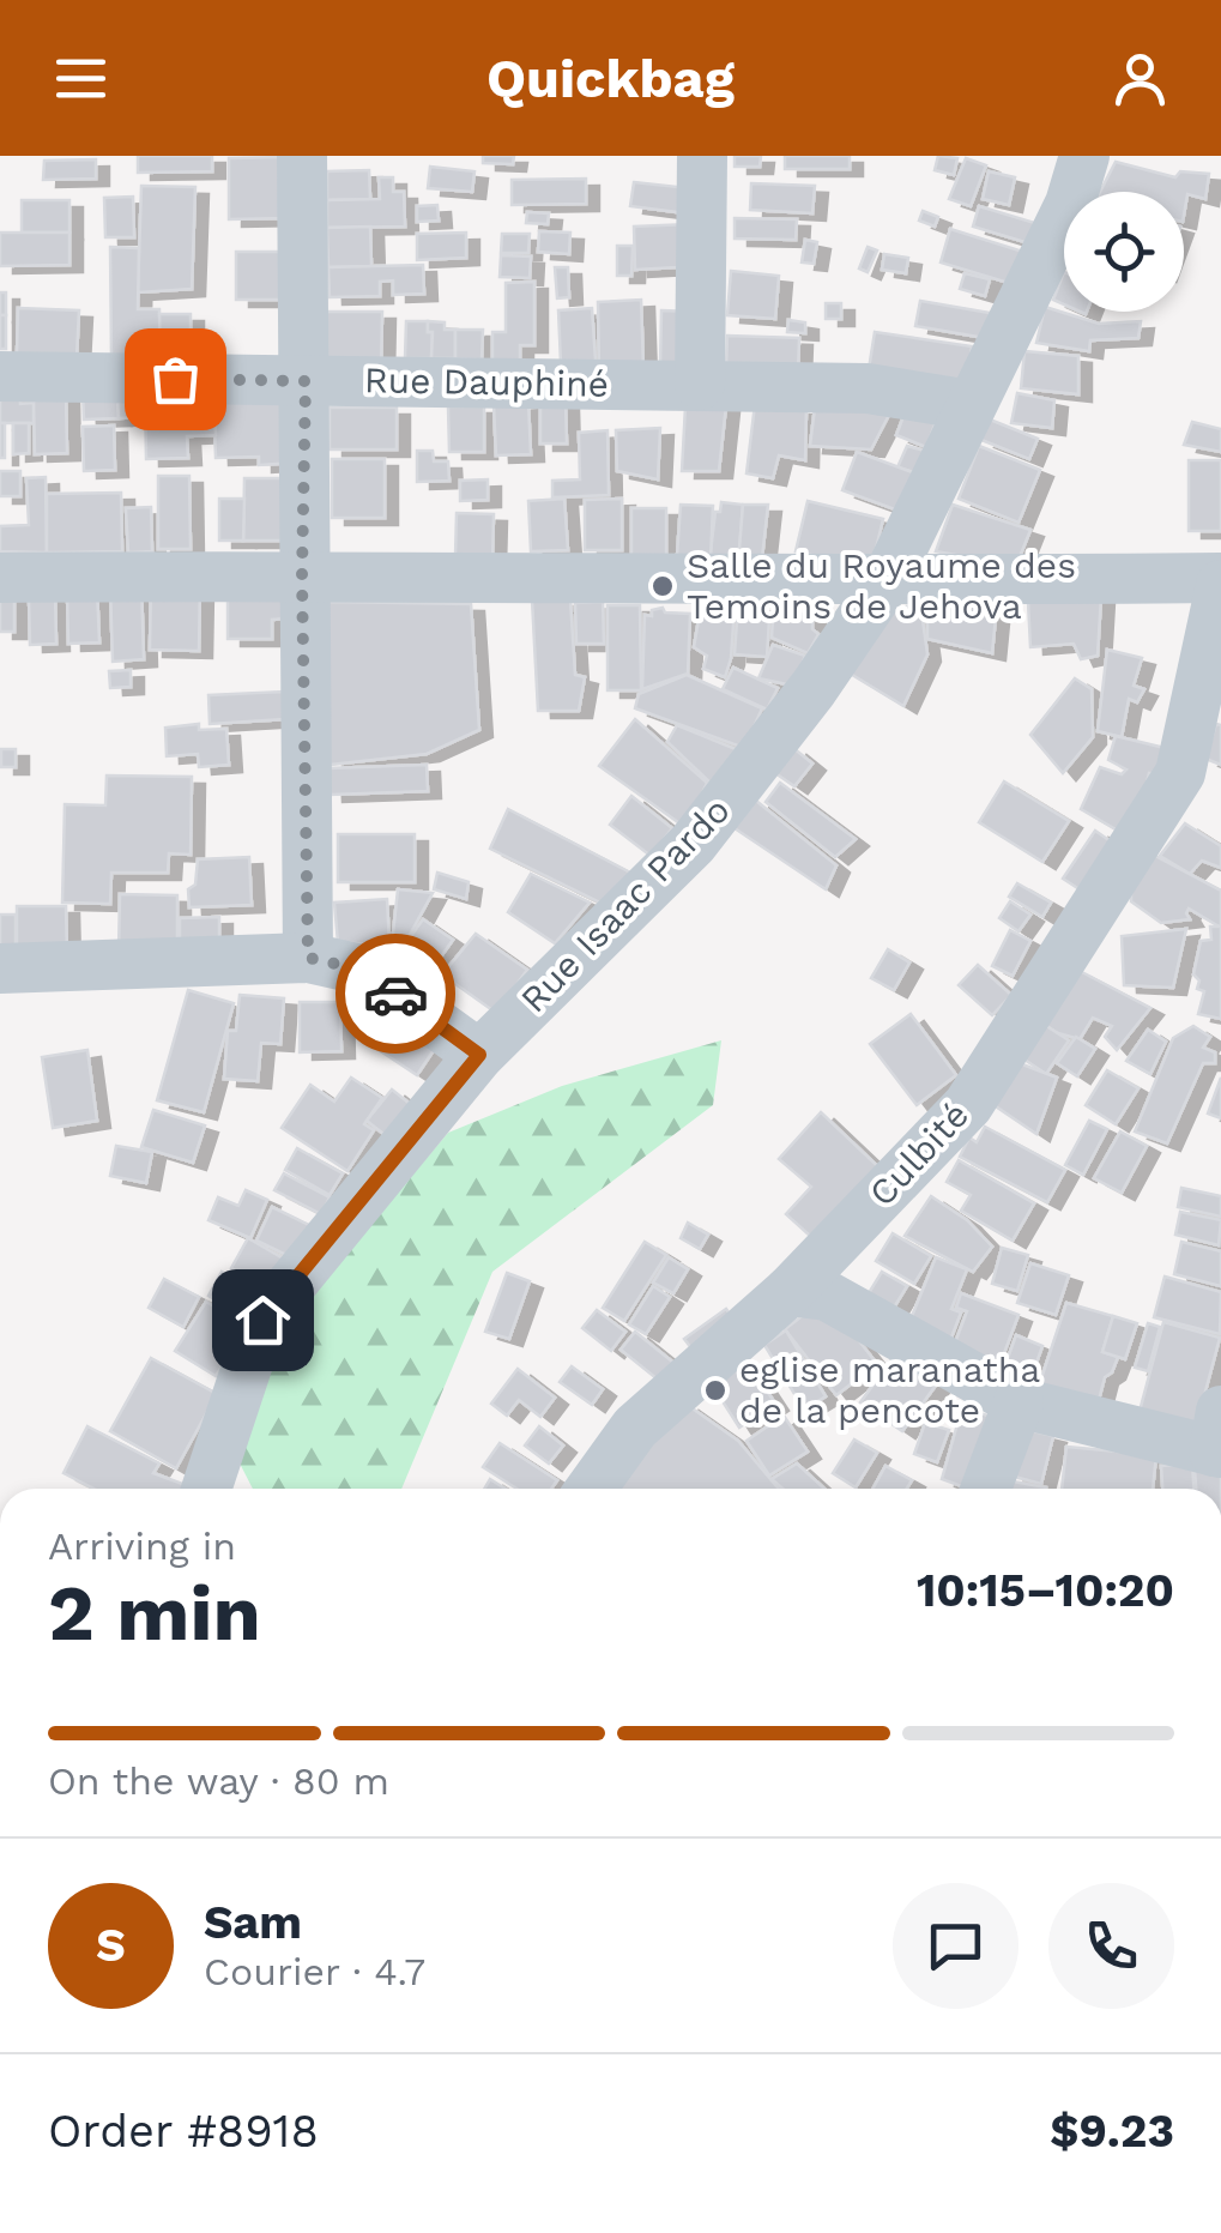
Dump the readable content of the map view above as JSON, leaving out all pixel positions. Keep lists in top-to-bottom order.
{
  "streets": {
    "street": ["Rue Dauphiné", "Rue Isaac Pardo", "Culbité"]
  },
  "crossings": [
    ["Rue Dauphiné", "Rue Isaac Pardo"]
  ],
  "places": ["Salle du Royaume des Temoins de Jehova", "eglise maranatha de la pencote"],
  "page": {
    "header": "Quickbag",
    "heading": ["2 min", "Arriving in", "10:15–10:20"],
    "panel": [
      "Sam",
      "Courier · 4.7",
      "Order #8918",
      "$9.23"
    ],
    "bar": "On the way · 80 m",
    "round": "S"
  }
}
